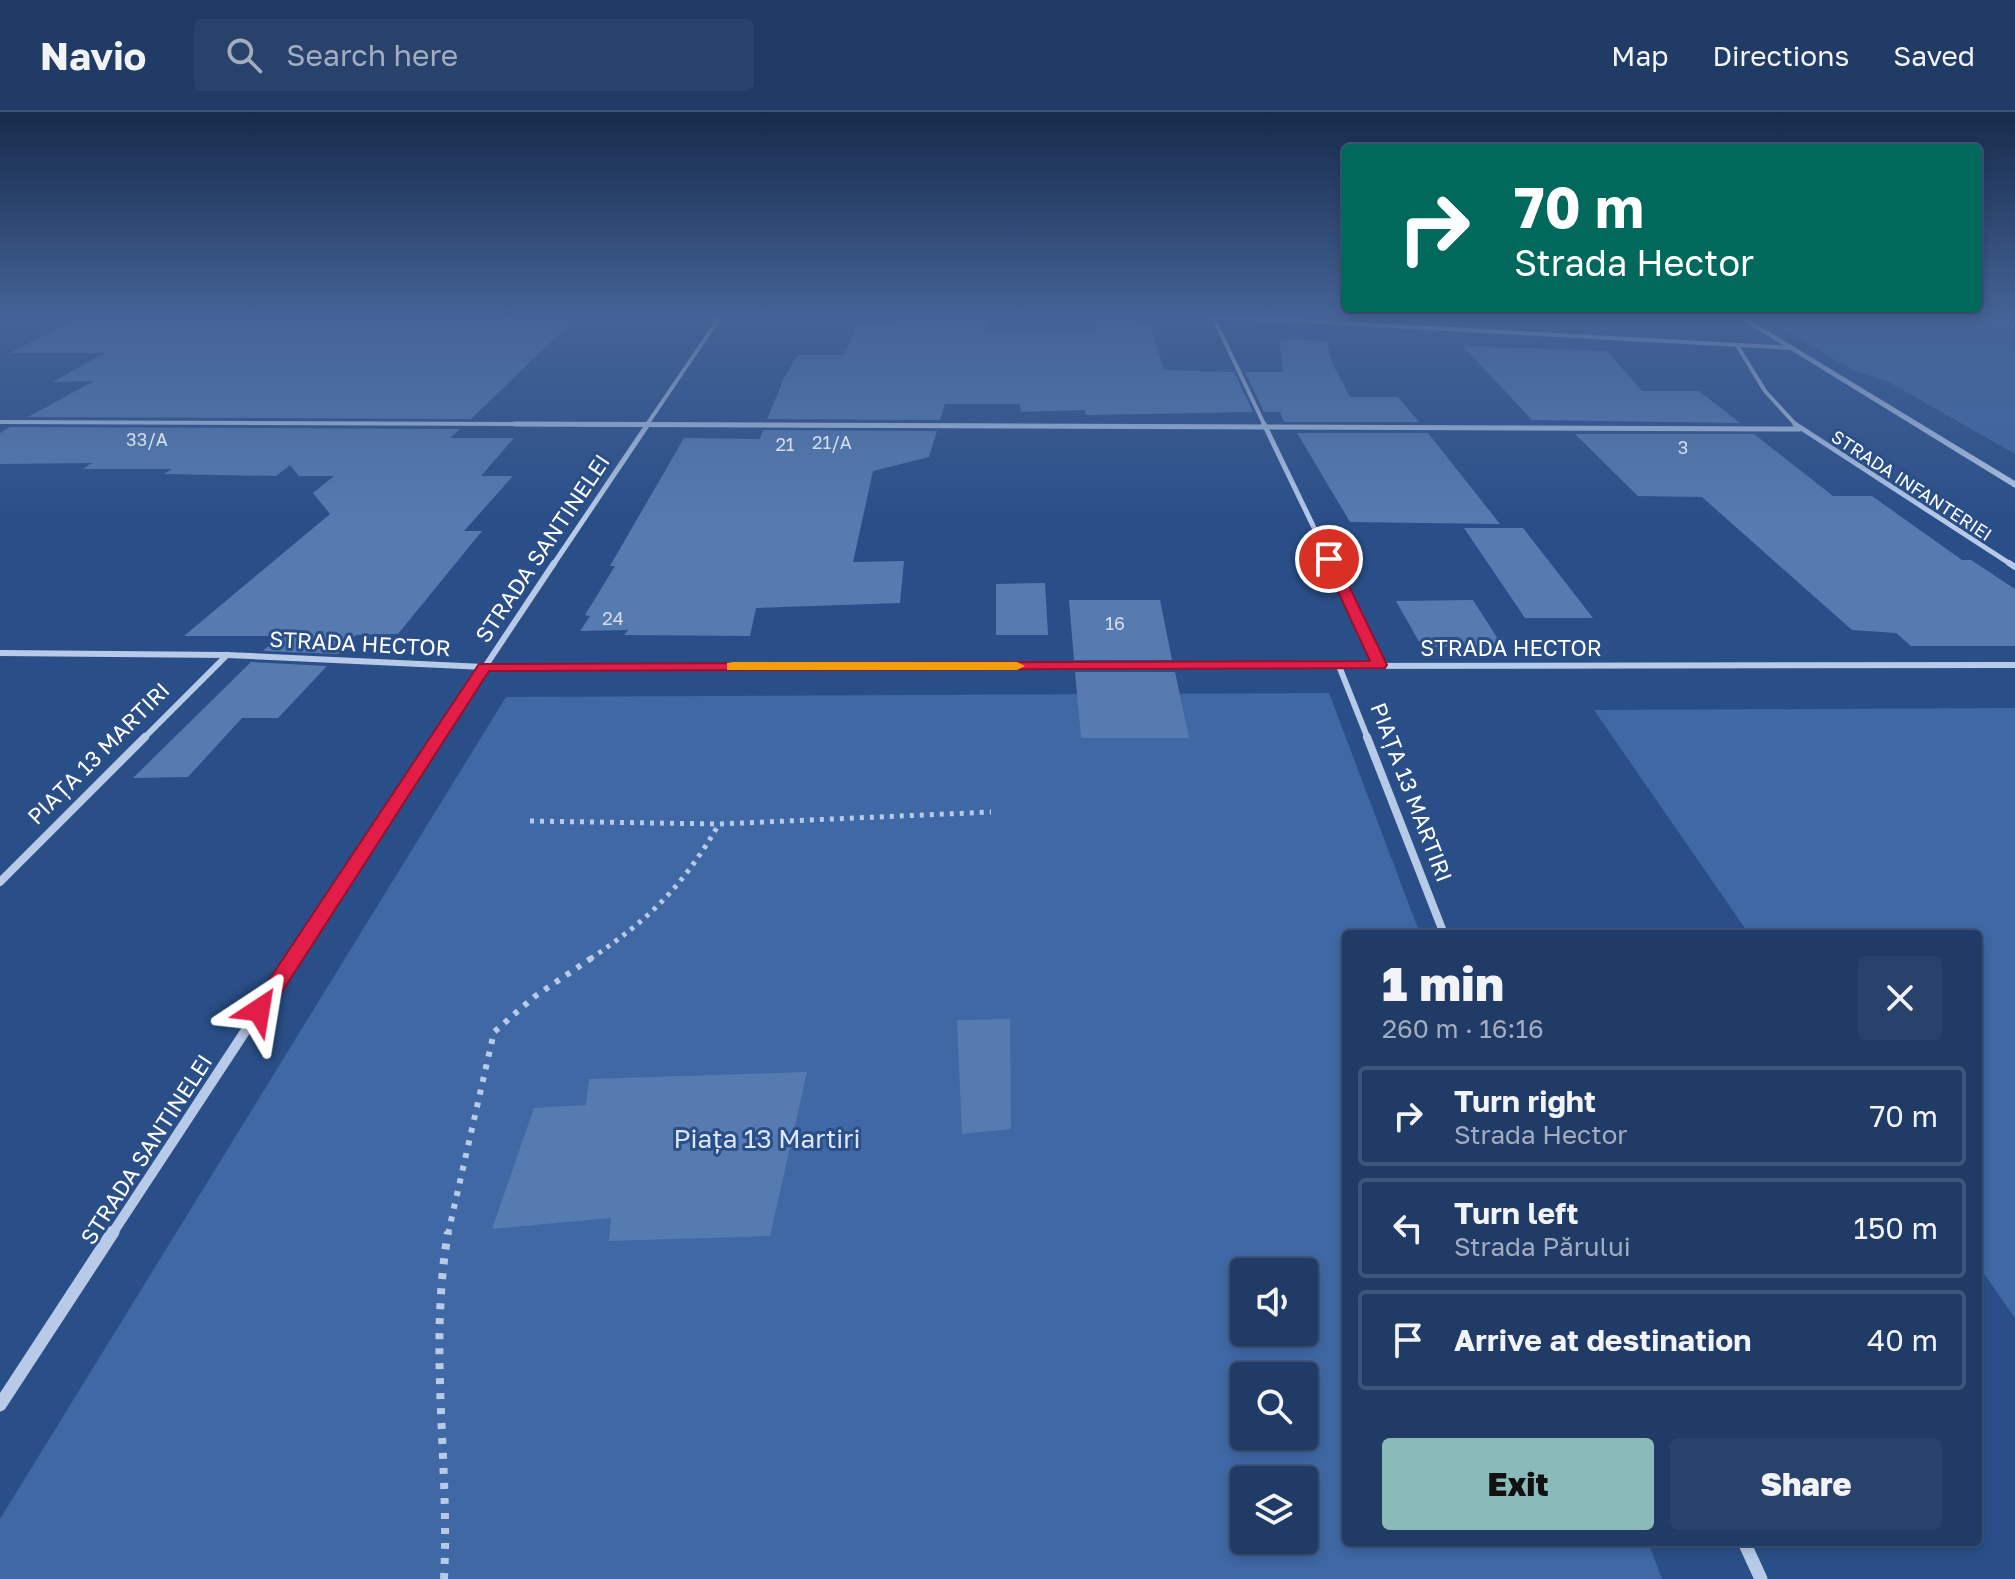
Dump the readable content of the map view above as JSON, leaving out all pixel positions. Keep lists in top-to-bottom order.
{
  "streets": {
    "street": [
      "STRADA INFANTERIEI",
      "STRADA SANTINELEI",
      "STRADA HECTOR",
      "PIAȚA 13 MARTIRI"
    ]
  },
  "crossings": [
    ["STRADA SANTINELEI", "STRADA HECTOR"],
    ["STRADA HECTOR", "PIAȚA 13 MARTIRI"]
  ],
  "parks": ["Piața 13 Martiri"],
  "house_numbers": [
    "33/A",
    "21/A",
    "21",
    "3",
    "24",
    "16"
  ],
  "page": {
    "header": "Navio",
    "search": "Search here",
    "nav": ["Map", "Directions", "Saved"],
    "turn": ["70 m", "Strada Hector"],
    "heading": ["1 min", "260 m · 16:16"],
    "list": [
      {
        "name": "Turn right",
        "note": "Strada Hector",
        "value": "70 m"
      },
      {
        "name": "Turn left",
        "note": "Strada Părului",
        "value": "150 m"
      },
      {
        "name": "Arrive at destination",
        "value": "40 m"
      }
    ],
    "buttons": ["Exit", "Share"]
  }
}
